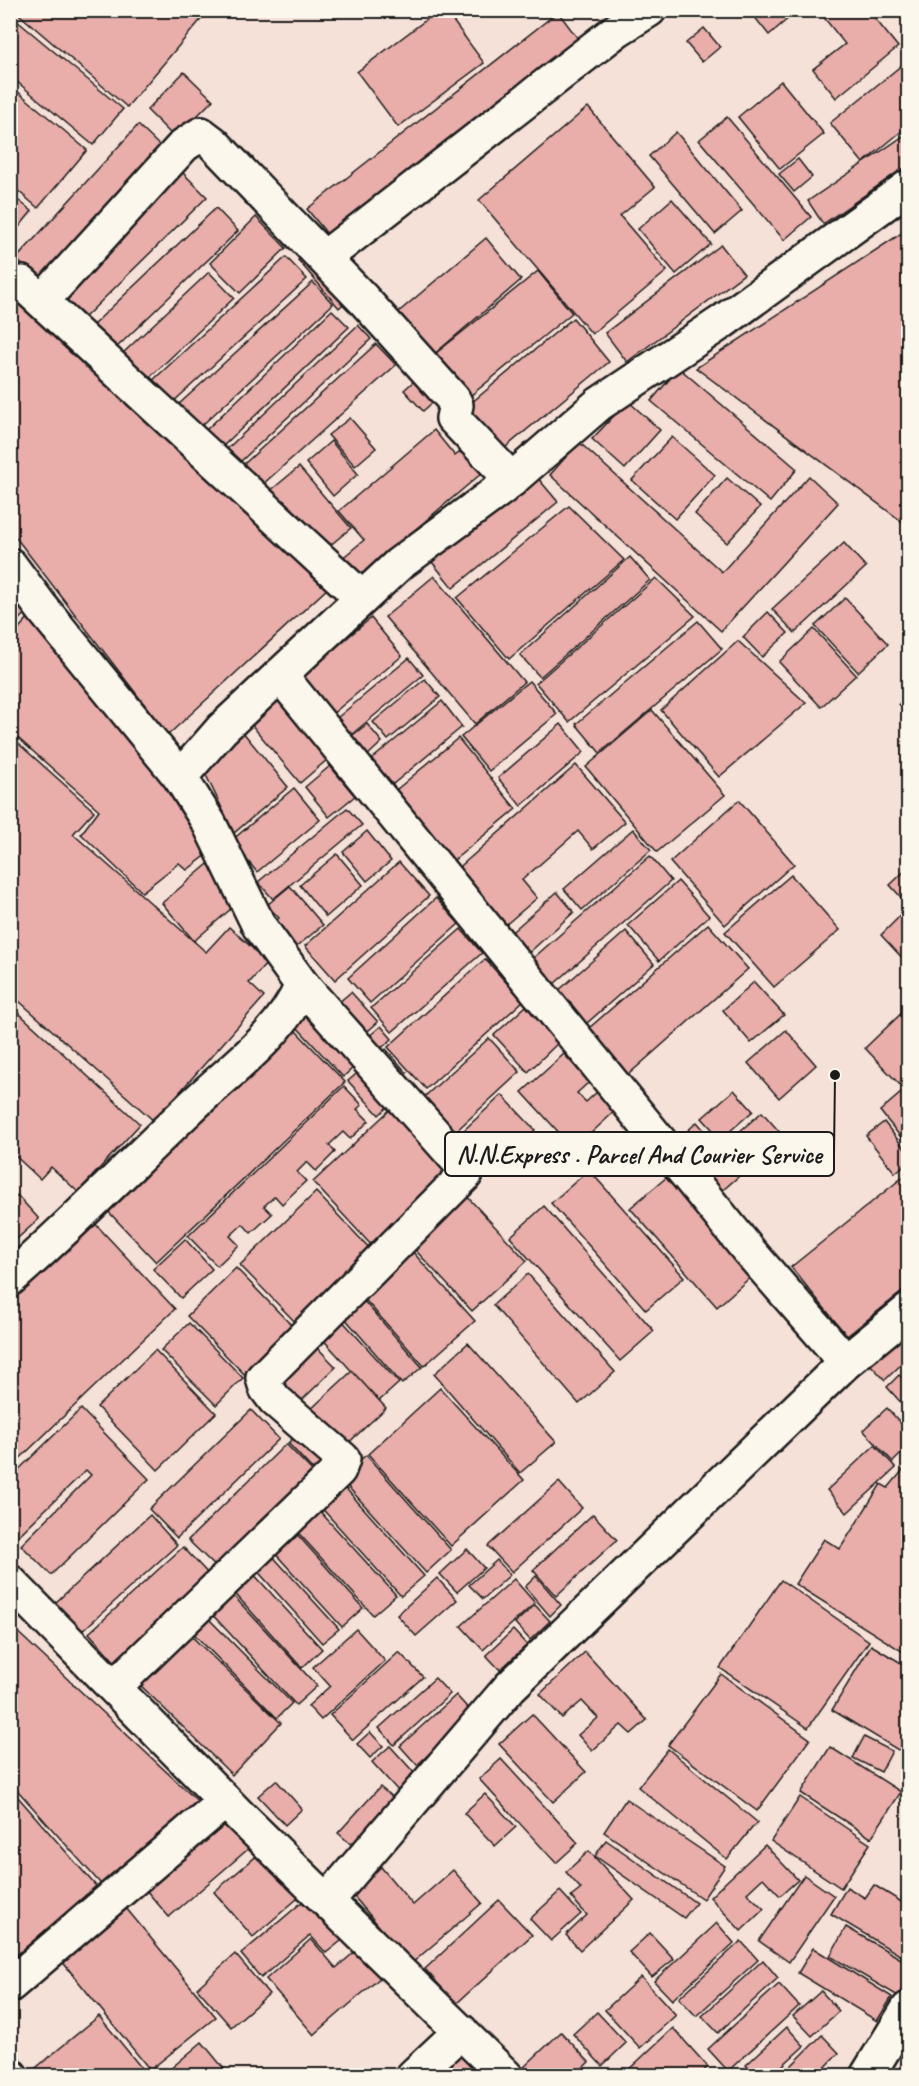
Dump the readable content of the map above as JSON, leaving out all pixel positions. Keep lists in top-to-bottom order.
{
  "places": ["N.N.Express . Parcel And Courier Service"]
}
